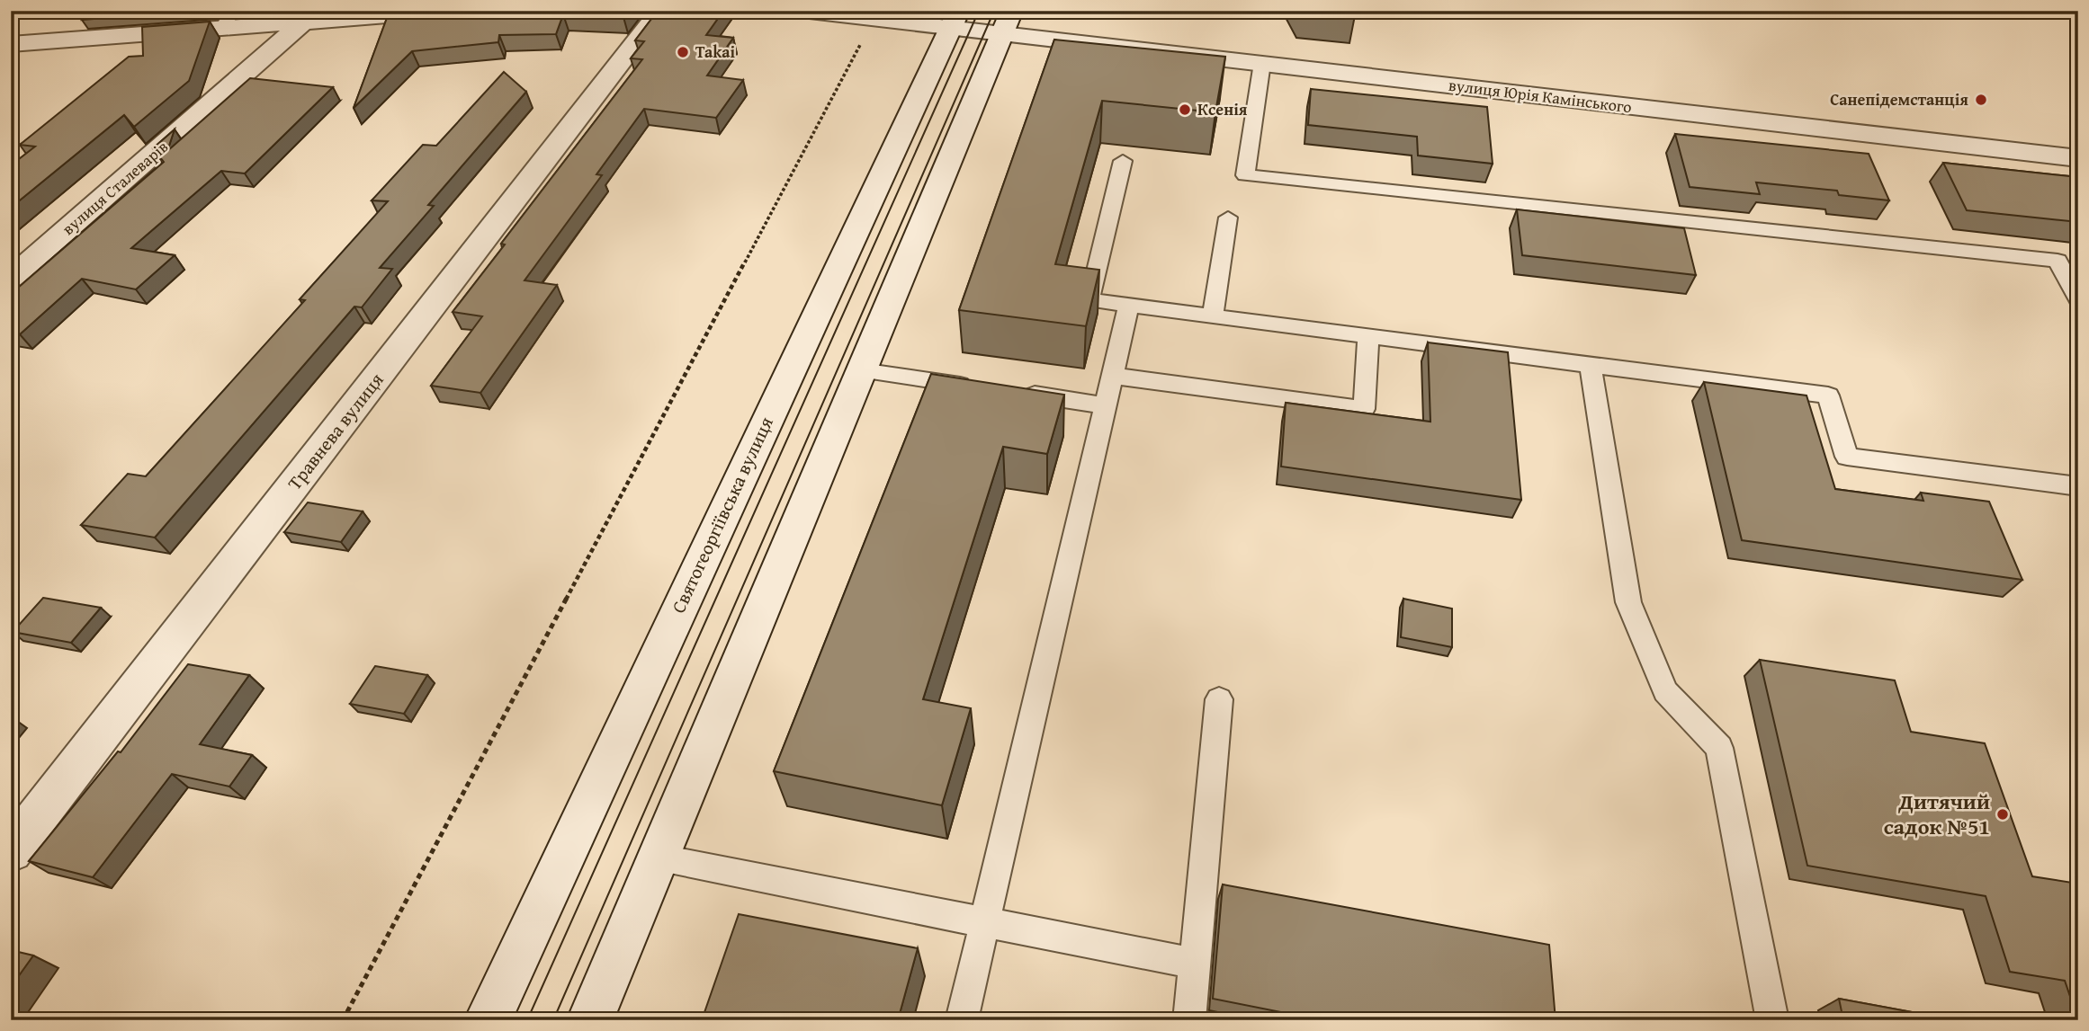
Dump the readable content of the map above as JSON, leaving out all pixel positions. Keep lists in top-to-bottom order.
{
  "streets": {
    "street": [
      "вулиця Юрія Камінського",
      "вулиця Сталеварів",
      "Травнева вулиця",
      "Святогеоргіївська вулиця"
    ]
  },
  "crossings": [
    ["вулиця Юрія Камінського", "Святогеоргіївська вулиця"]
  ],
  "places": [
    "Takai",
    "Санепідемстанція",
    "Ксенія",
    "Дитячий садок №51"
  ]
}
